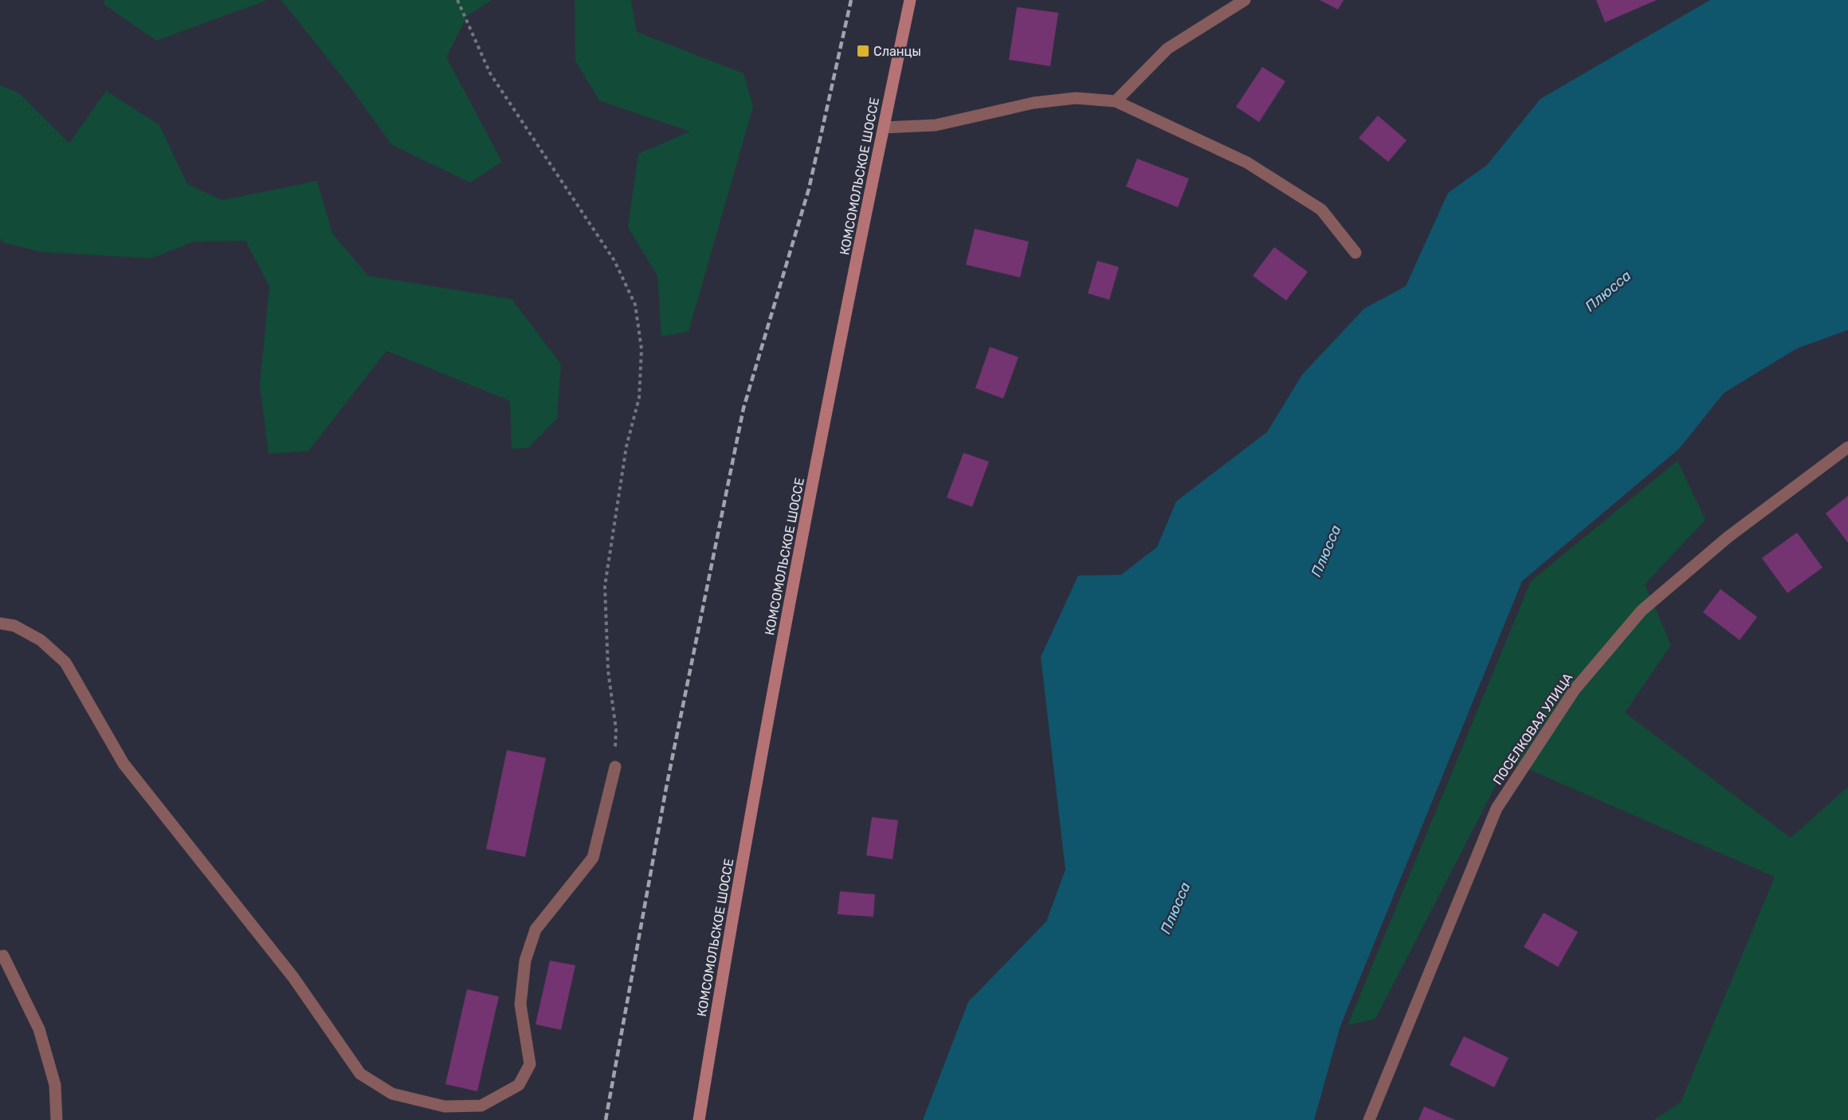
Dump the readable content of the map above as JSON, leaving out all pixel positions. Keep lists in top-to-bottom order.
{
  "streets": {
    "main road": ["КОМСОМОЛЬСКОЕ ШОССЕ"],
    "street": ["ПОСЕЛКОВАЯ УЛИЦА"]
  },
  "water": ["Плюсса"],
  "places": {
    "transit": ["Сланцы"]
  }
}
